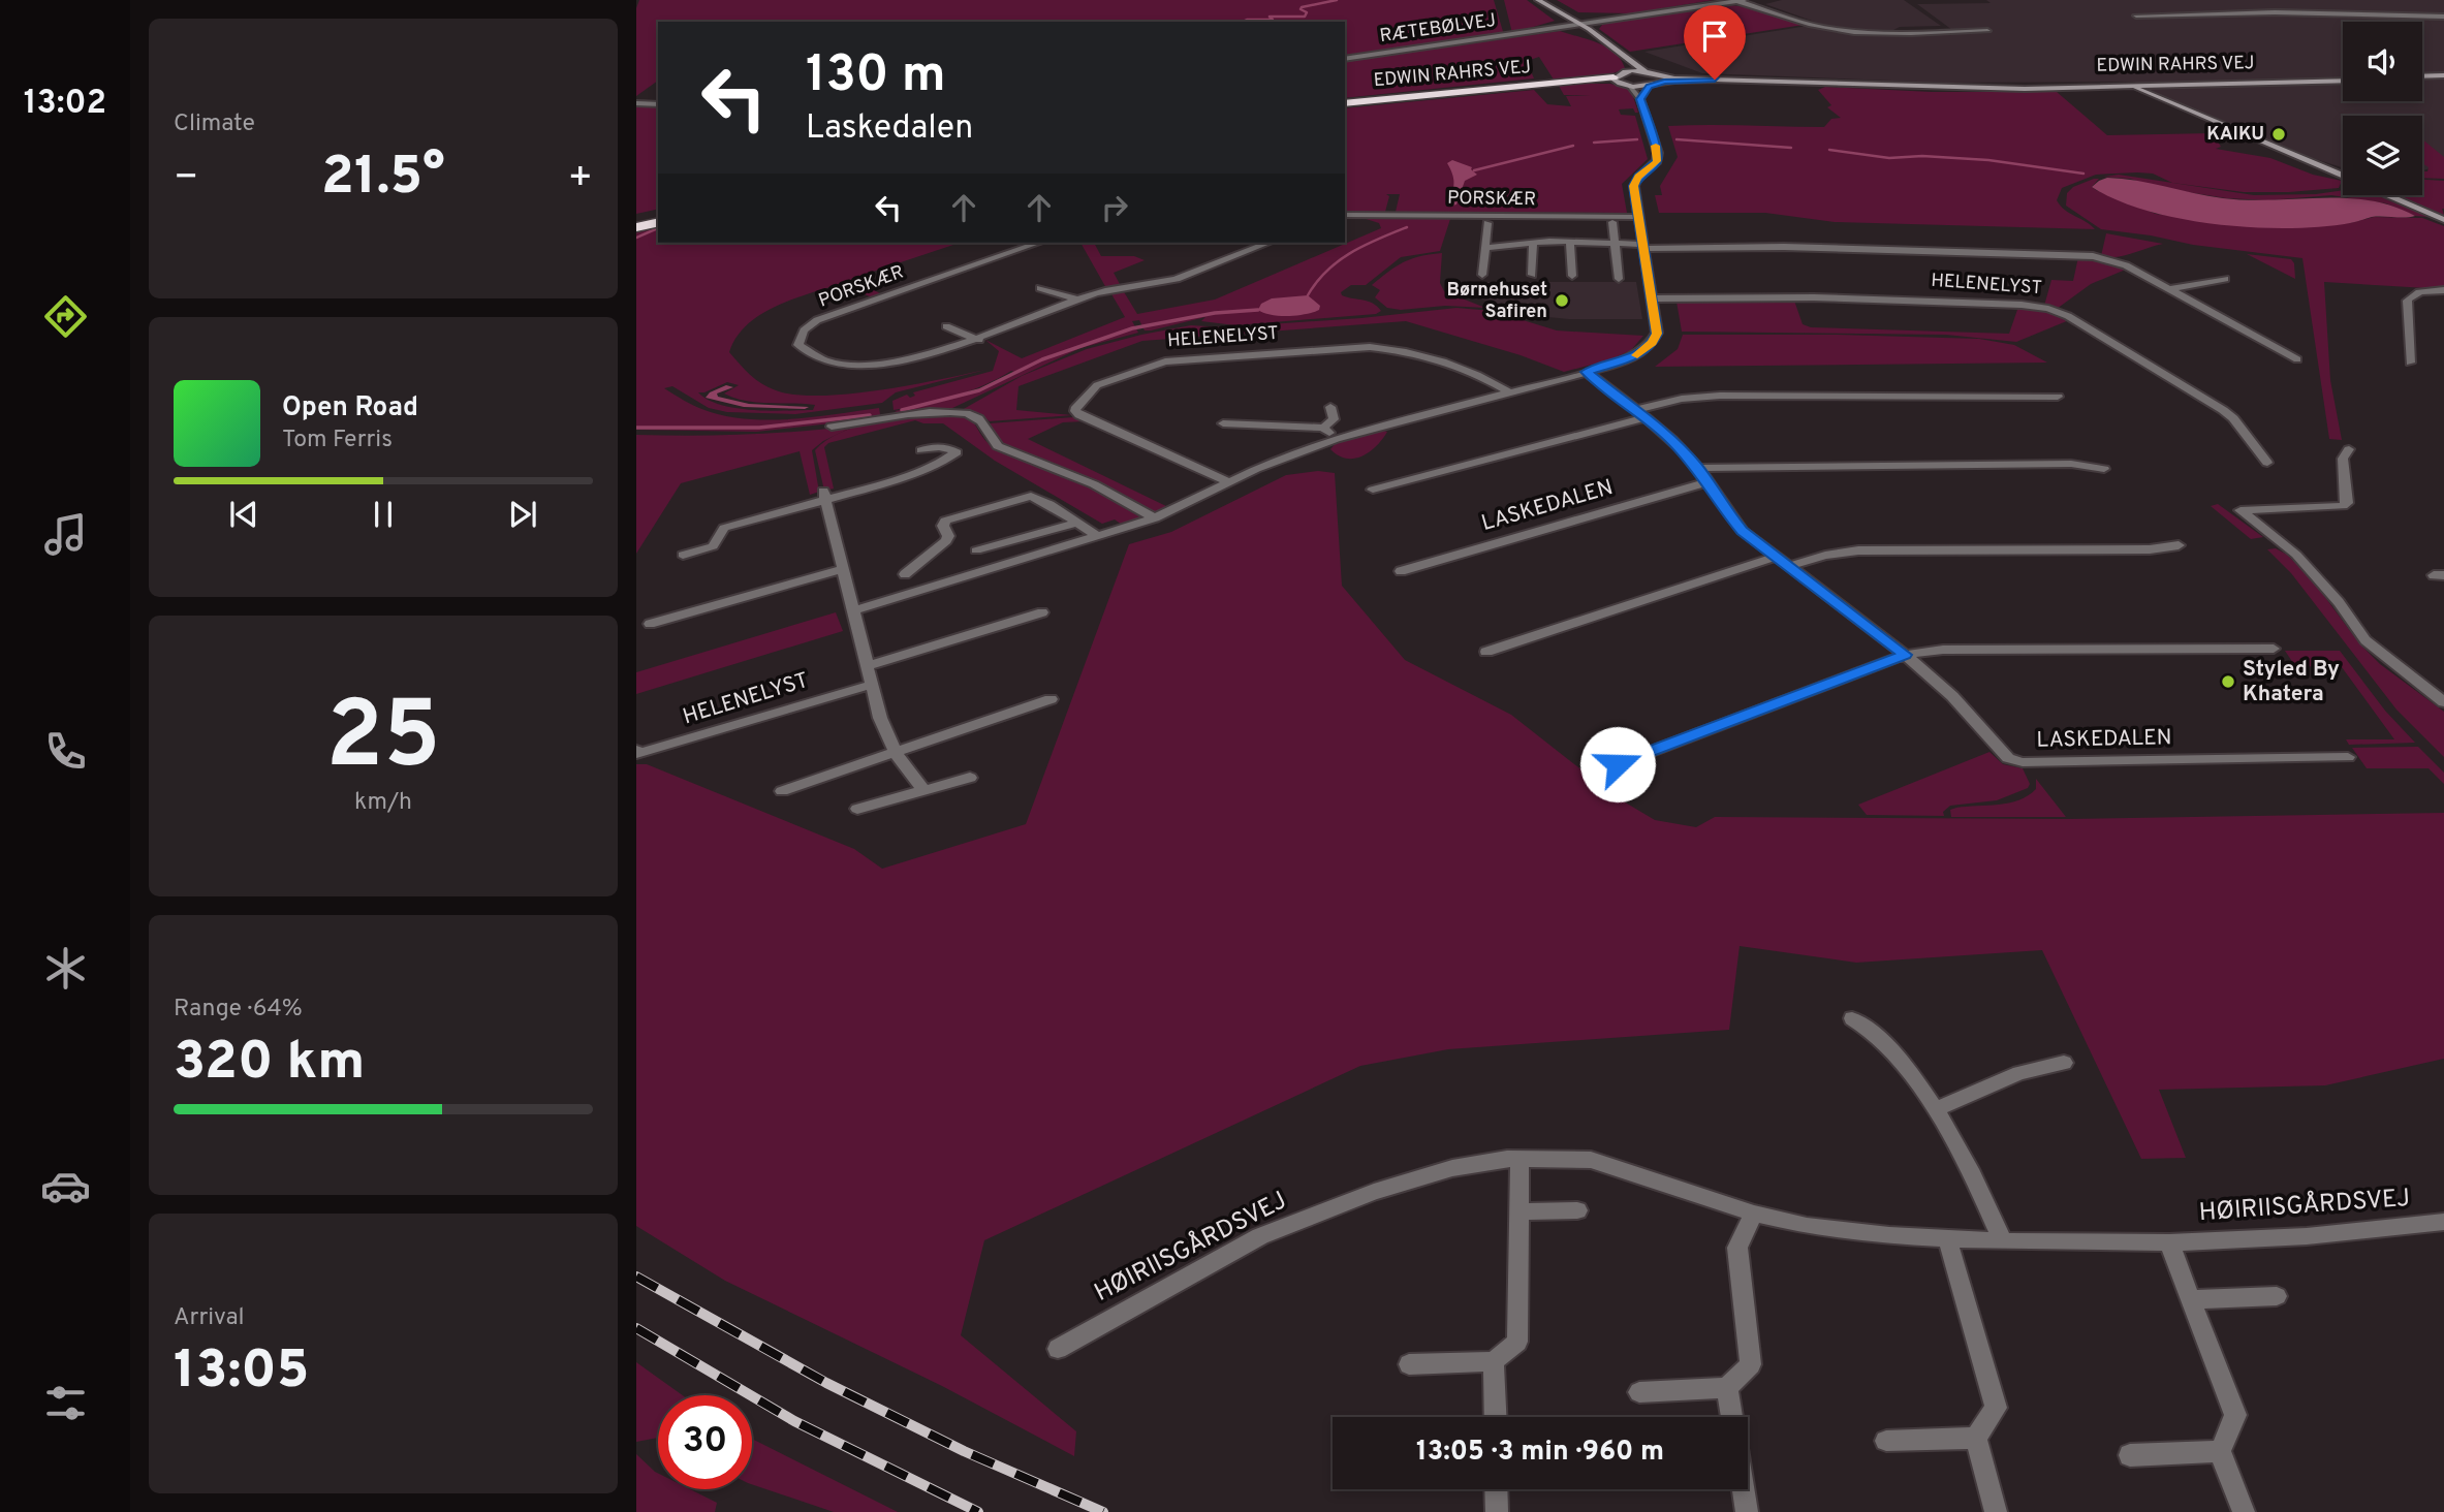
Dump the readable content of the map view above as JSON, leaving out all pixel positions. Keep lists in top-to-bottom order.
{
  "streets": {
    "highway": ["EDWIN RAHRS VEJ"],
    "street": [
      "RÆTEBØLVEJ",
      "PORSKÆR",
      "HELENELYST",
      "LASKEDALEN",
      "HØIRIISGÅRDSVEJ"
    ]
  },
  "places": ["KAIKU", "Børnehuset Safiren", "Styled By Khatera"],
  "page": {
    "tabs": "13:02",
    "tile": [
      "Climate",
      ["25", "km/h"],
      ["Range · 64%", "320 km"],
      ["Arrival", "13:05"]
    ],
    "turn": ["130 m", "Laskedalen"],
    "heat": ["−", "21.5°", "+"],
    "song": ["Open Road", "Tom Ferris"],
    "limit": "30",
    "trip": "13:05 · 3 min · 960 m"
  }
}
